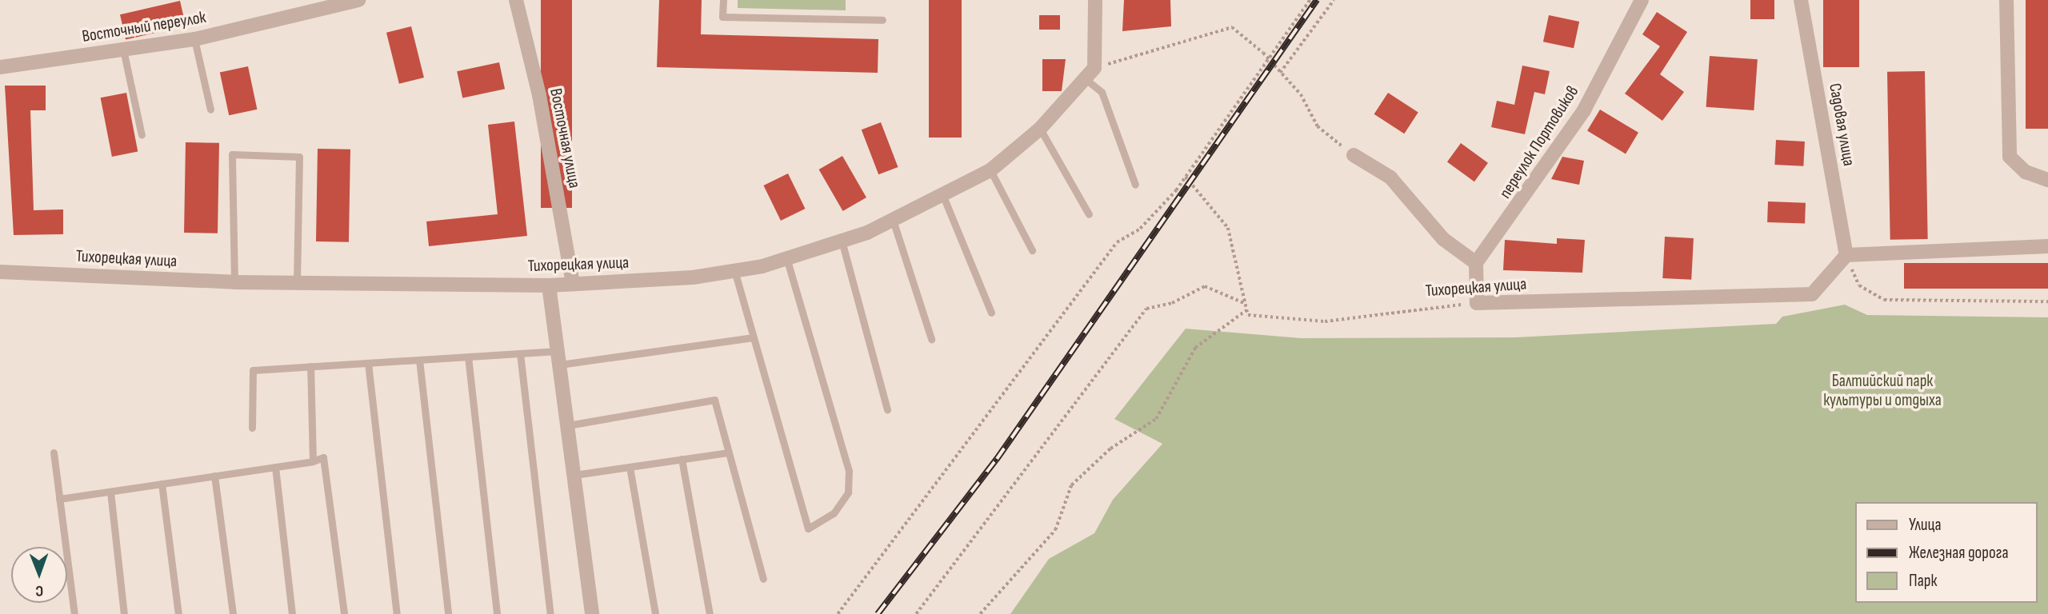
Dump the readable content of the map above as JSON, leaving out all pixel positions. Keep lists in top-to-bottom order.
{
  "streets": {
    "street": [
      "Восточный переулок",
      "Садовая улица",
      "Восточная улица",
      "переулок Портовиков",
      "Тихорецкая улица"
    ]
  },
  "crossings": [
    ["Садовая улица", "Тихорецкая улица"],
    ["Восточная улица", "Тихорецкая улица"]
  ],
  "parks": ["Балтийский парк культуры и отдыха"],
  "legend": ["Улица", "Железная дорога", "Парк"],
  "north": "bottom"
}
